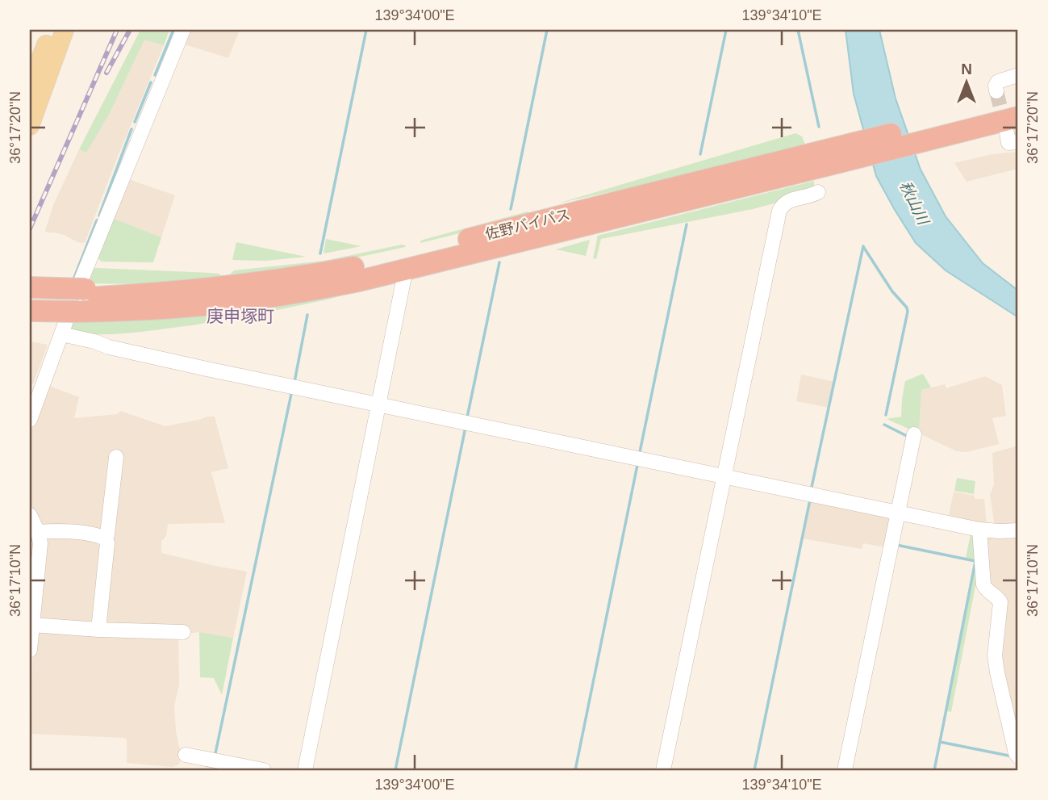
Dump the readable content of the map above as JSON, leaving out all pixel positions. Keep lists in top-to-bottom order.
{
  "streets": {
    "highway": ["佐野バイパス"]
  },
  "districts": ["庚申塚町"],
  "water": ["秋山川"],
  "north": "top",
  "coordinates": [
    "139°34'00\"E",
    "139°34'10\"E",
    "36°17'20\"N",
    "36°17'10\"N"
  ]
}
